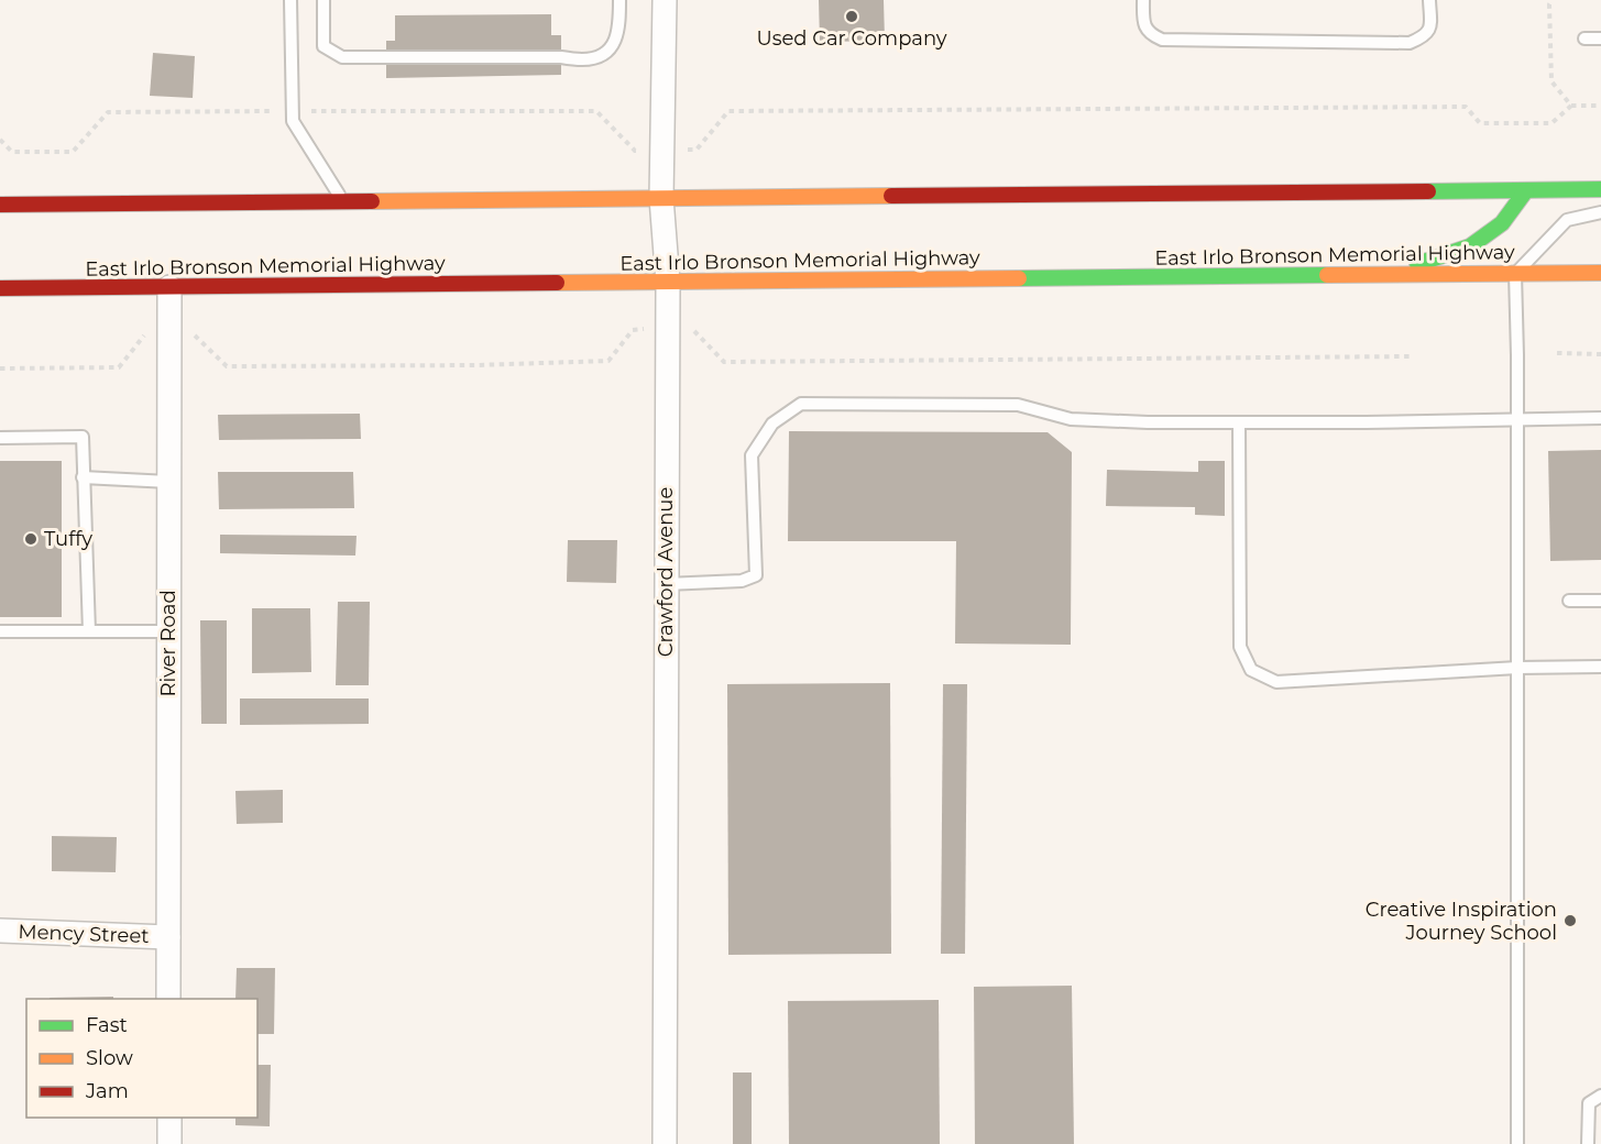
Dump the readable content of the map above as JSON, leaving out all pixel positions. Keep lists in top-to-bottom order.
{
  "streets": {
    "highway": ["East Irlo Bronson Memorial Highway"],
    "street": ["Crawford Avenue", "River Road", "Mency Street"]
  },
  "crossings": [
    ["East Irlo Bronson Memorial Highway", "Crawford Avenue"],
    ["East Irlo Bronson Memorial Highway", "River Road"],
    ["River Road", "Mency Street"]
  ],
  "places": ["Used Car Company", "Tuffy", "Creative Inspiration Journey School"],
  "legend": ["Fast", "Slow", "Jam"]
}
